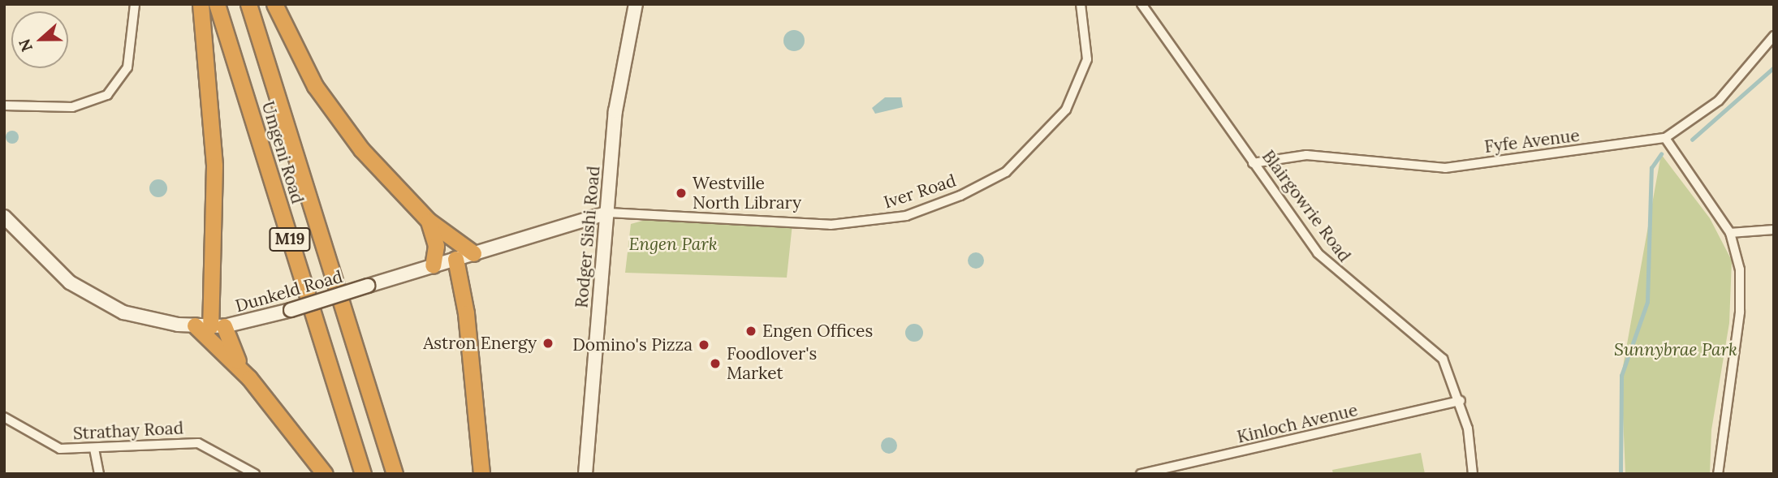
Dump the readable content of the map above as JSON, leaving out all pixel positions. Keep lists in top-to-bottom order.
{
  "streets": {
    "highway": ["Umgeni Road", "M19"],
    "main road": ["Rodger Sishi Road", "Dunkeld Road"],
    "street": [
      "Fyfe Avenue",
      "Iver Road",
      "Blairgowrie Road",
      "Kinloch Avenue",
      "Strathay Road"
    ]
  },
  "crossings": [
    ["Fyfe Avenue", "Blairgowrie Road"],
    ["Iver Road", "Rodger Sishi Road"],
    ["Iver Road", "Dunkeld Road"],
    ["Blairgowrie Road", "Kinloch Avenue"],
    ["Rodger Sishi Road", "Dunkeld Road"]
  ],
  "parks": ["Engen Park", "Sunnybrae Park"],
  "places": [
    "Westville North Library",
    "Engen Offices",
    "Astron Energy",
    "Domino's Pizza",
    "Foodlover's Market"
  ],
  "north": "left"
}
